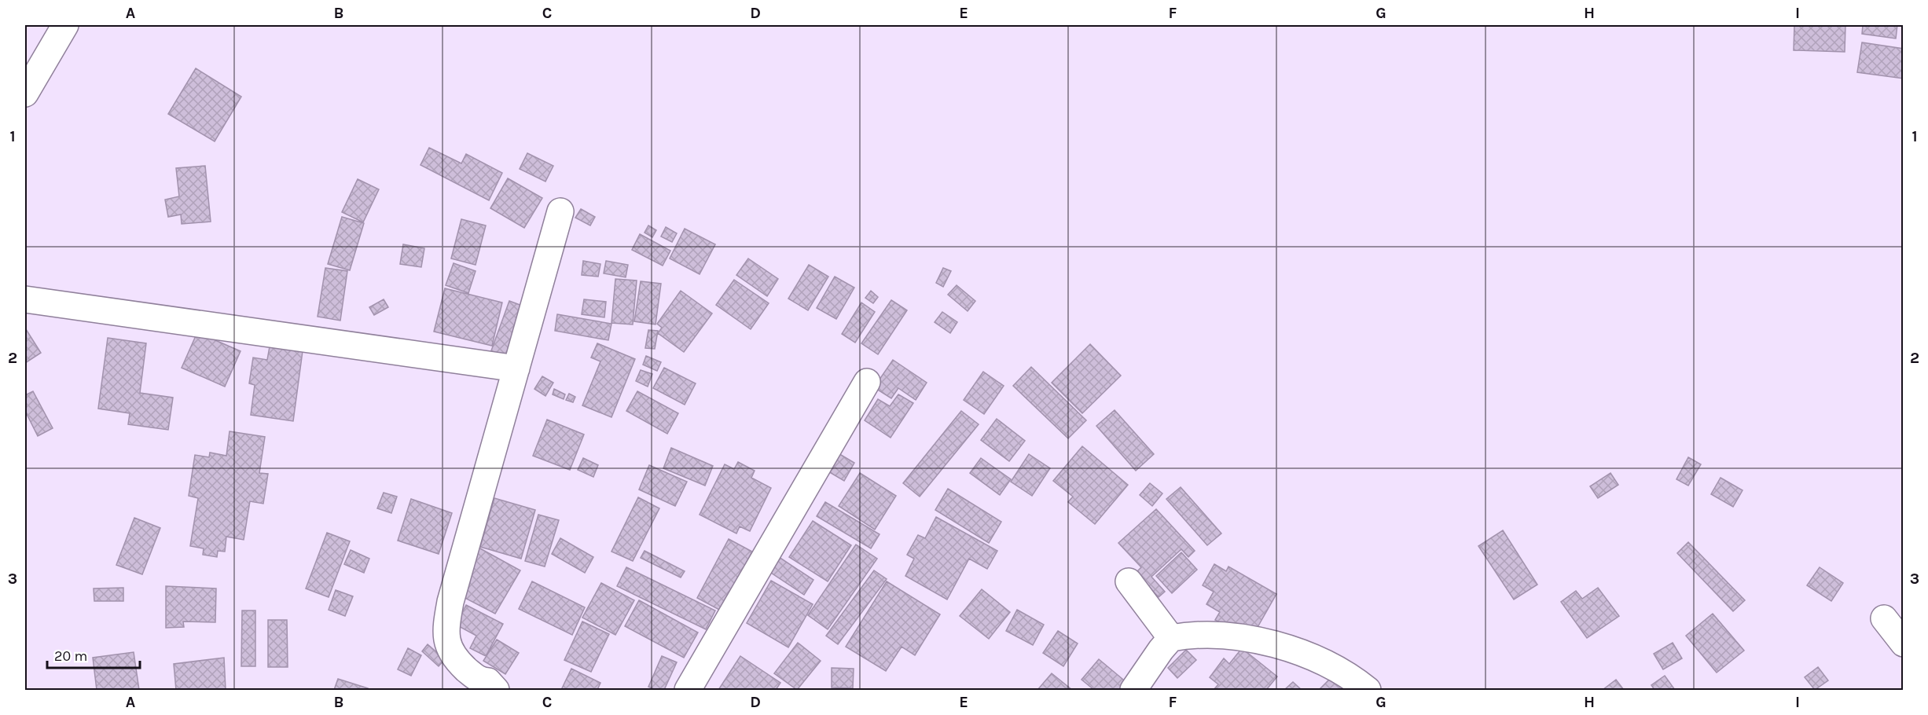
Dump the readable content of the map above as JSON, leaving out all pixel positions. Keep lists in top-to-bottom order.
{
  "scale_bar": "20 m",
  "grid": {
    "columns": [
      "A",
      "B",
      "C",
      "D",
      "E",
      "F",
      "G",
      "H",
      "I"
    ],
    "rows": ["1", "2", "3"]
  }
}
